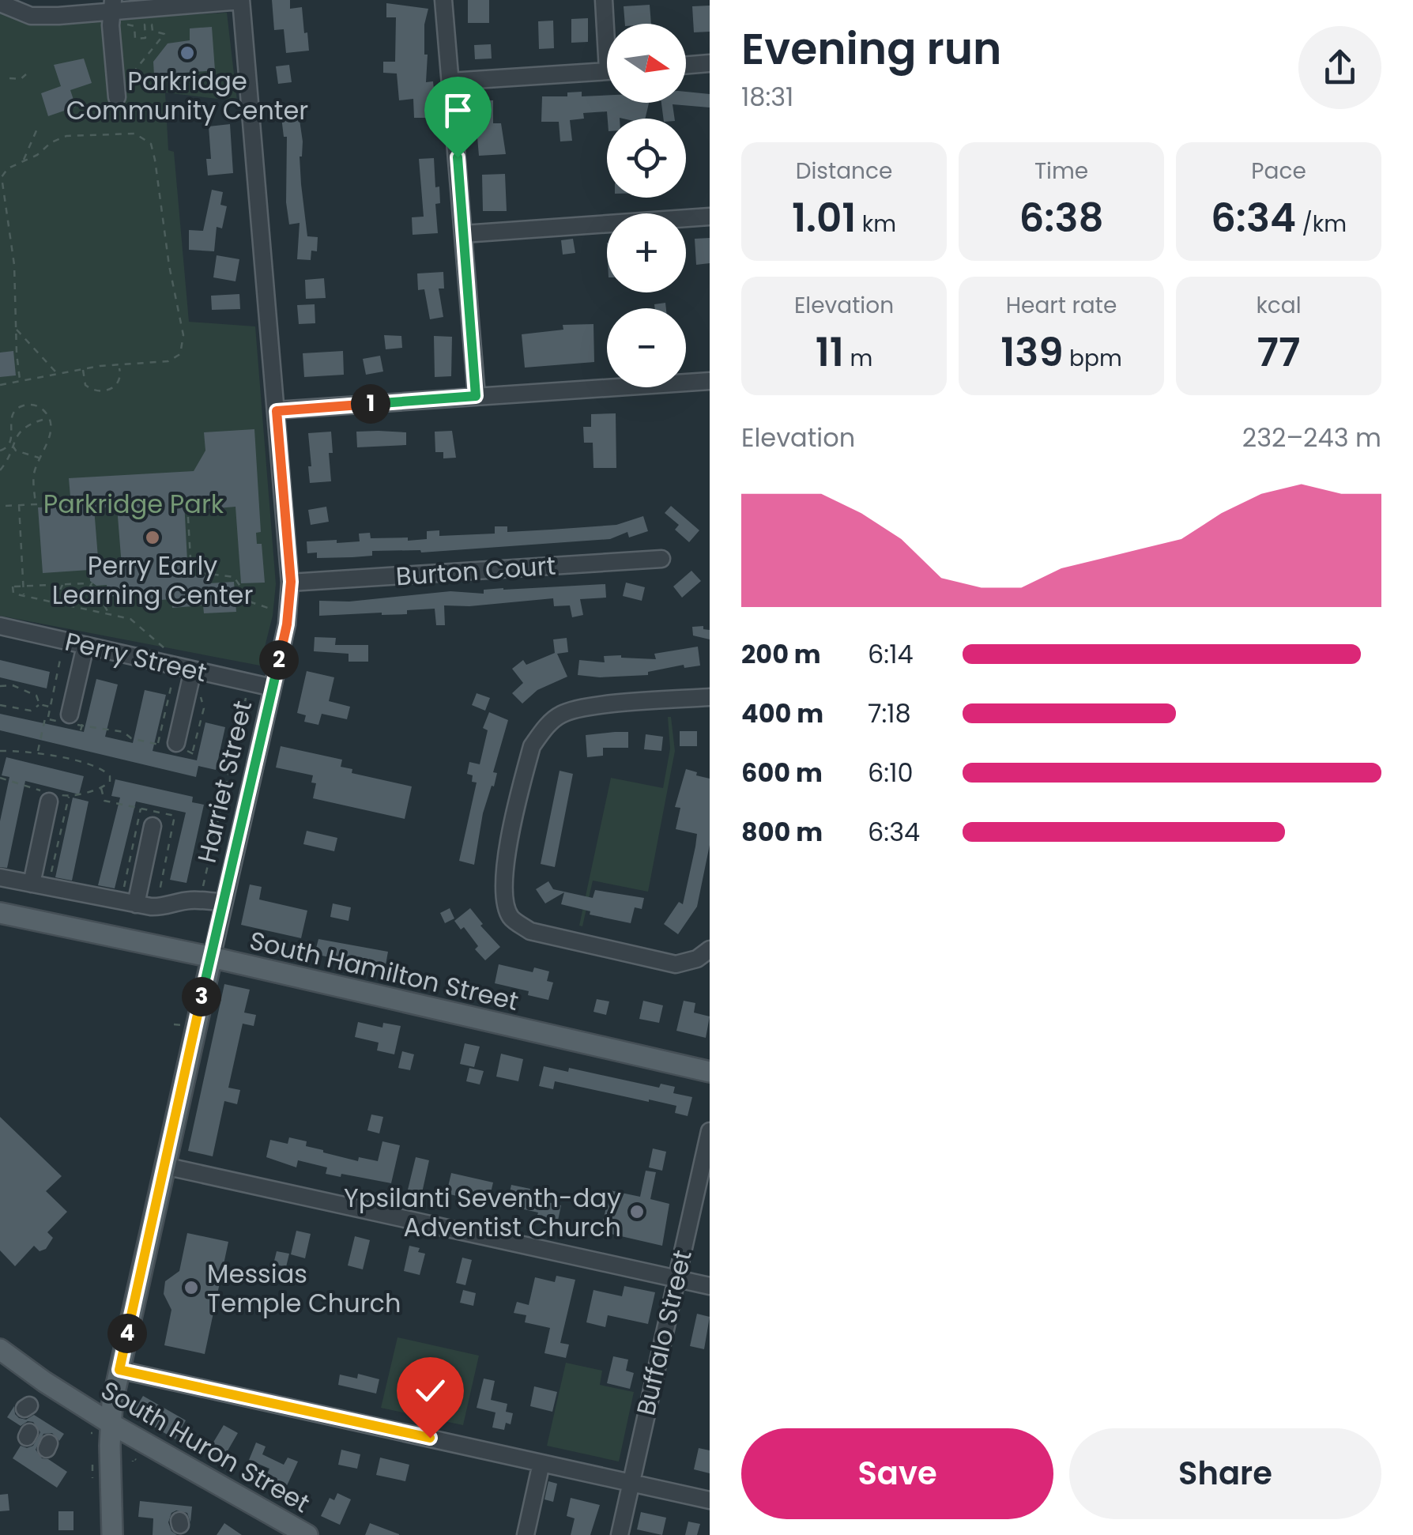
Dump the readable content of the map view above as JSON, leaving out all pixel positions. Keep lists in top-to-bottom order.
{
  "streets": {
    "main road": ["Harriet Street", "South Hamilton Street", "South Huron Street"],
    "street": ["Burton Court", "Perry Street", "Buffalo Street"]
  },
  "crossings": [
    ["Burton Court", "Harriet Street"],
    ["Perry Street", "Harriet Street"],
    ["Harriet Street", "South Hamilton Street"],
    ["Harriet Street", "South Huron Street"]
  ],
  "parks": ["Parkridge Park"],
  "places": [
    "Parkridge Community Center",
    "Perry Early Learning Center",
    "Ypsilanti Seventh-day Adventist Church",
    "Messias Temple Church"
  ],
  "north": "right",
  "page": {
    "heading": ["Evening run", "18:31"],
    "map_buttons": ["+", "−"],
    "stats": [
      ["Distance", "1.01 km"],
      ["Time", "6:38"],
      ["Pace", "6:34 /km"],
      ["Elevation", "11 m"],
      ["Heart rate", "139 bpm"],
      ["kcal", "77"]
    ],
    "pins": [
      "1",
      "2",
      "3",
      "4"
    ],
    "chart": ["Elevation", "232–243 m"],
    "list": [
      {
        "name": "200 m",
        "note": "6:14"
      },
      {
        "name": "400 m",
        "note": "7:18"
      },
      {
        "name": "600 m",
        "note": "6:10"
      },
      {
        "name": "800 m",
        "note": "6:34"
      }
    ],
    "buttons": ["Save", "Share"]
  }
}
